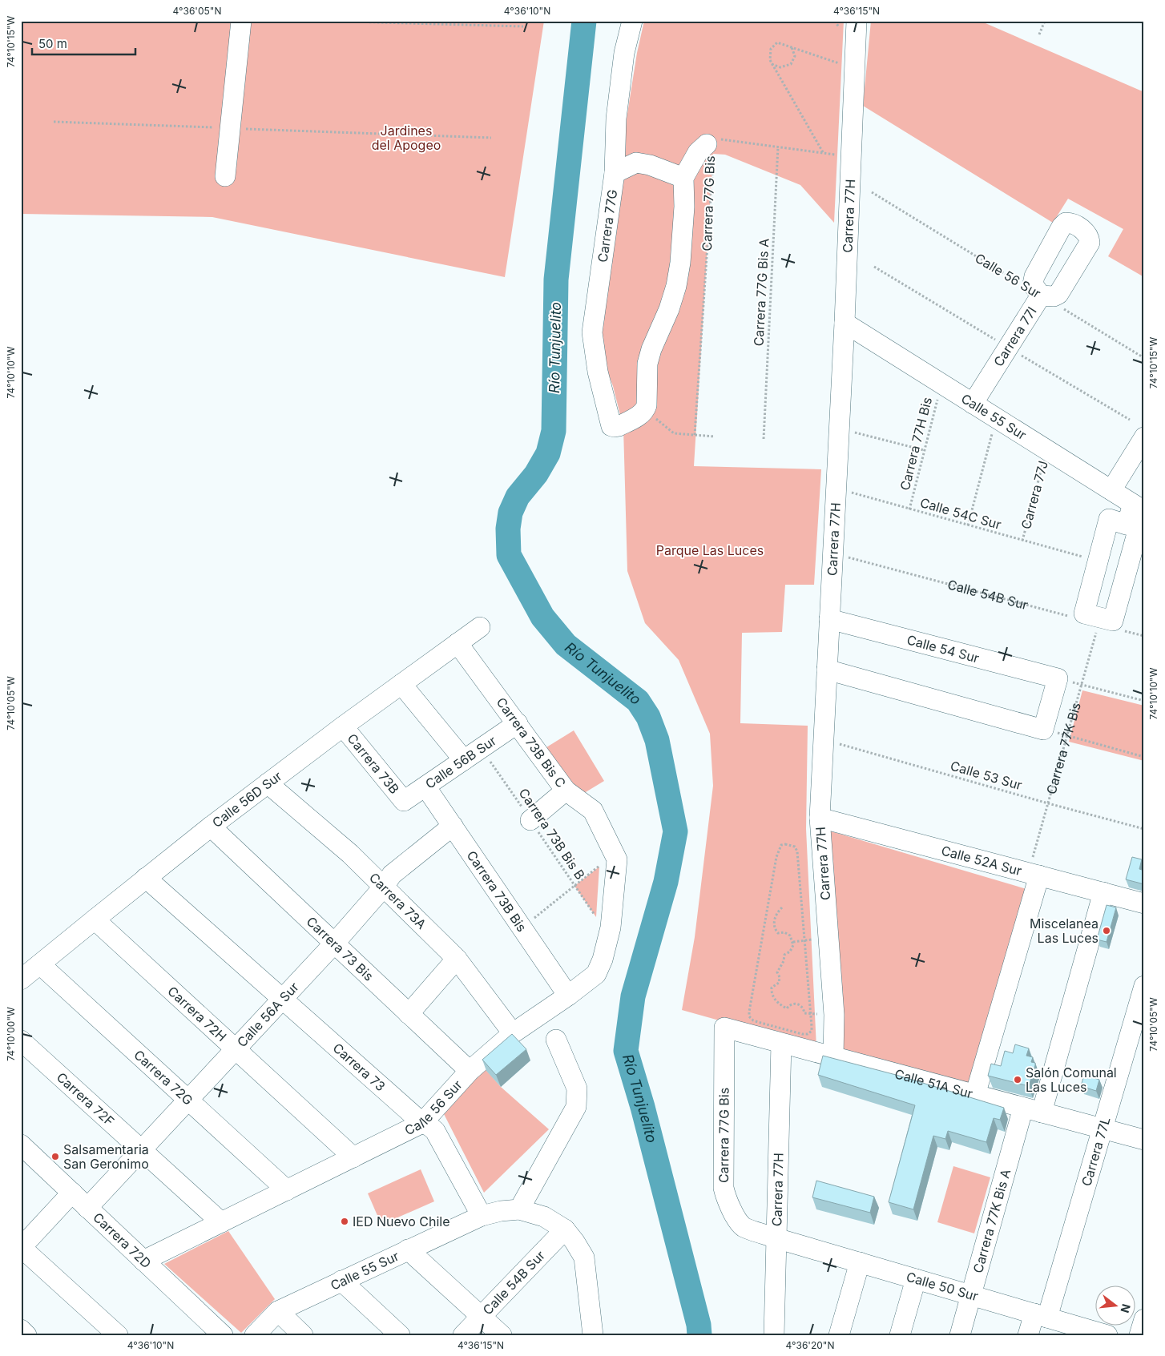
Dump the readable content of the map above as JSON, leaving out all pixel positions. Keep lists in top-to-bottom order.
{
  "streets": {
    "street": [
      "Carrera 77G Bis",
      "Carrera 77H",
      "Carrera 77G",
      "Calle 56 Sur",
      "Carrera 77I",
      "Calle 55 Sur",
      "Calle 54B Sur",
      "Calle 54 Sur",
      "Carrera 73B Bis C",
      "Calle 56B Sur",
      "Carrera 73B",
      "Calle 56D Sur",
      "Calle 52A Sur",
      "Carrera 73B Bis",
      "Carrera 73A",
      "Carrera 73 Bis",
      "Carrera 72H",
      "Calle 56A Sur",
      "Carrera 73",
      "Carrera 72G",
      "Calle 51A Sur",
      "Carrera 72F",
      "Carrera 77L",
      "Carrera 77K Bis A",
      "Carrera 72D",
      "Calle 50 Sur"
    ],
    "path": [
      "Carrera 77G Bis A",
      "Carrera 77H Bis",
      "Carrera 77J",
      "Calle 54C Sur",
      "Carrera 77K Bis",
      "Calle 53 Sur",
      "Carrera 73B Bis B"
    ]
  },
  "crossings": [
    ["Carrera 77G Bis", "Carrera 77H"],
    ["Carrera 77G Bis", "Carrera 77G"],
    ["Carrera 77G Bis", "Calle 51A Sur"],
    ["Carrera 77G Bis", "Calle 50 Sur"],
    ["Carrera 77H", "Calle 55 Sur"],
    ["Carrera 77H", "Calle 54C Sur"],
    ["Carrera 77H", "Calle 54B Sur"],
    ["Carrera 77H", "Calle 54 Sur"],
    ["Carrera 77H", "Calle 53 Sur"],
    ["Carrera 77H", "Calle 52A Sur"],
    ["Carrera 77H", "Calle 51A Sur"],
    ["Carrera 77H", "Calle 50 Sur"],
    ["Calle 56 Sur", "Carrera 77I"],
    ["Calle 56 Sur", "Carrera 73B Bis C"],
    ["Calle 56 Sur", "Carrera 73B Bis B"],
    ["Calle 56 Sur", "Carrera 73B Bis"],
    ["Calle 56 Sur", "Carrera 73A"],
    ["Calle 56 Sur", "Carrera 73 Bis"],
    ["Calle 56 Sur", "Carrera 72H"],
    ["Calle 56 Sur", "Carrera 73"],
    ["Calle 56 Sur", "Carrera 72G"],
    ["Calle 56 Sur", "Carrera 72F"],
    ["Calle 56 Sur", "Carrera 72D"],
    ["Carrera 77I", "Calle 55 Sur"],
    ["Calle 55 Sur", "Carrera 77H Bis"],
    ["Calle 55 Sur", "Carrera 77J"],
    ["Calle 55 Sur", "Carrera 73"],
    ["Carrera 77H Bis", "Calle 54C Sur"],
    ["Carrera 77J", "Calle 54C Sur"],
    ["Carrera 73B Bis C", "Calle 56B Sur"],
    ["Carrera 73B Bis C", "Calle 56D Sur"],
    ["Carrera 77K Bis", "Calle 53 Sur"],
    ["Carrera 77K Bis", "Calle 52A Sur"],
    ["Calle 56B Sur", "Carrera 73B"],
    ["Calle 56B Sur", "Carrera 73B Bis B"],
    ["Calle 56B Sur", "Carrera 73B Bis"],
    ["Carrera 73B", "Calle 56D Sur"],
    ["Calle 56D Sur", "Carrera 73A"],
    ["Calle 56D Sur", "Carrera 73 Bis"],
    ["Calle 56D Sur", "Carrera 72H"],
    ["Calle 56D Sur", "Carrera 73"],
    ["Calle 56D Sur", "Carrera 72G"],
    ["Calle 52A Sur", "Carrera 77K Bis A"],
    ["Carrera 73B Bis", "Calle 56A Sur"],
    ["Carrera 73A", "Calle 56A Sur"],
    ["Carrera 73 Bis", "Calle 56A Sur"],
    ["Carrera 72H", "Calle 56A Sur"],
    ["Calle 56A Sur", "Carrera 73"],
    ["Calle 56A Sur", "Carrera 72G"],
    ["Calle 56A Sur", "Carrera 72F"],
    ["Calle 56A Sur", "Carrera 72D"],
    ["Calle 51A Sur", "Carrera 77L"],
    ["Calle 51A Sur", "Carrera 77K Bis A"],
    ["Carrera 77L", "Calle 50 Sur"],
    ["Carrera 77K Bis A", "Calle 50 Sur"]
  ],
  "water": ["Río Tunjuelito"],
  "parks": ["Jardines del Apogeo", "Parque Las Luces"],
  "places": [
    "Miscelanea Las Luces",
    "Salón Comunal Las Luces",
    "Salsamentaria San Geronimo",
    "IED Nuevo Chile"
  ],
  "scale_bar": "50 m",
  "north": "right",
  "coordinates": [
    "4°36'05\"N",
    "4°36'10\"N",
    "4°36'15\"N",
    "74°10'15\"W",
    "74°10'10\"W",
    "74°10'05\"W",
    "74°10'00\"W",
    "4°36'20\"N"
  ]
}
